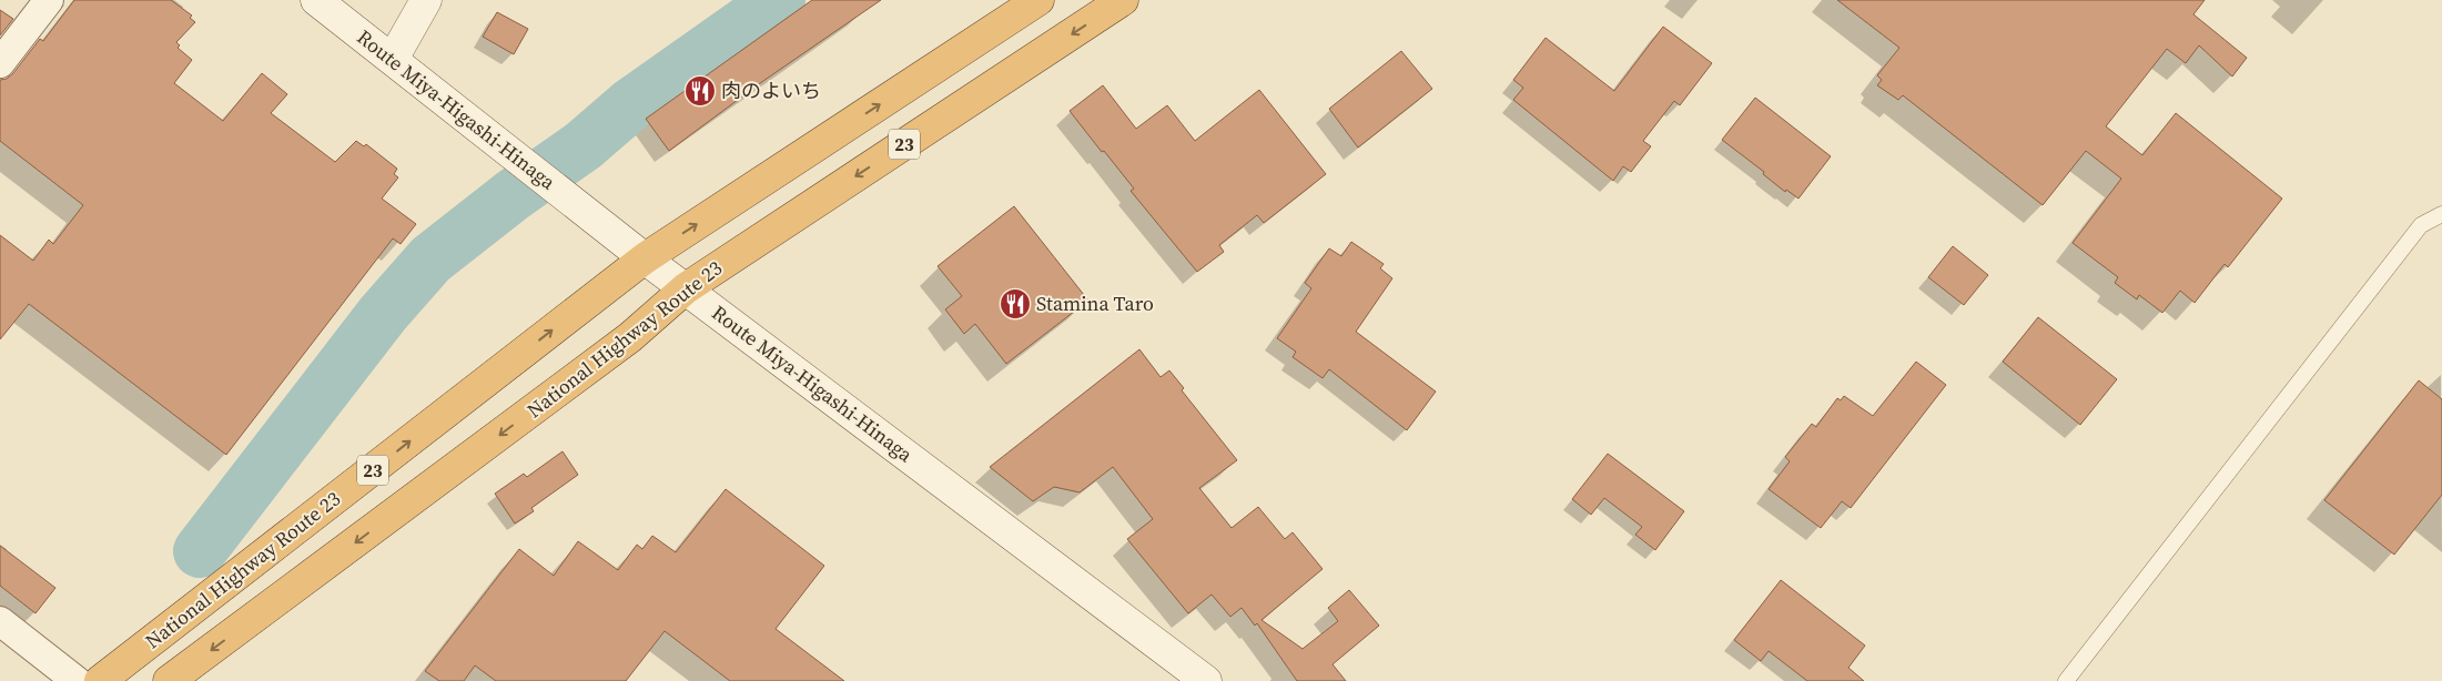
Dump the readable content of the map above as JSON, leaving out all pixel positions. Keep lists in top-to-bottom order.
{
  "streets": {
    "highway": ["23", "National Highway Route 23"],
    "main road": ["Route Miya-Higashi-Hinaga"]
  },
  "crossings": [
    ["Route Miya-Higashi-Hinaga", "National Highway Route 23"]
  ],
  "places": {
    "restaurant": ["肉のよいち", "Stamina Taro"]
  }
}
